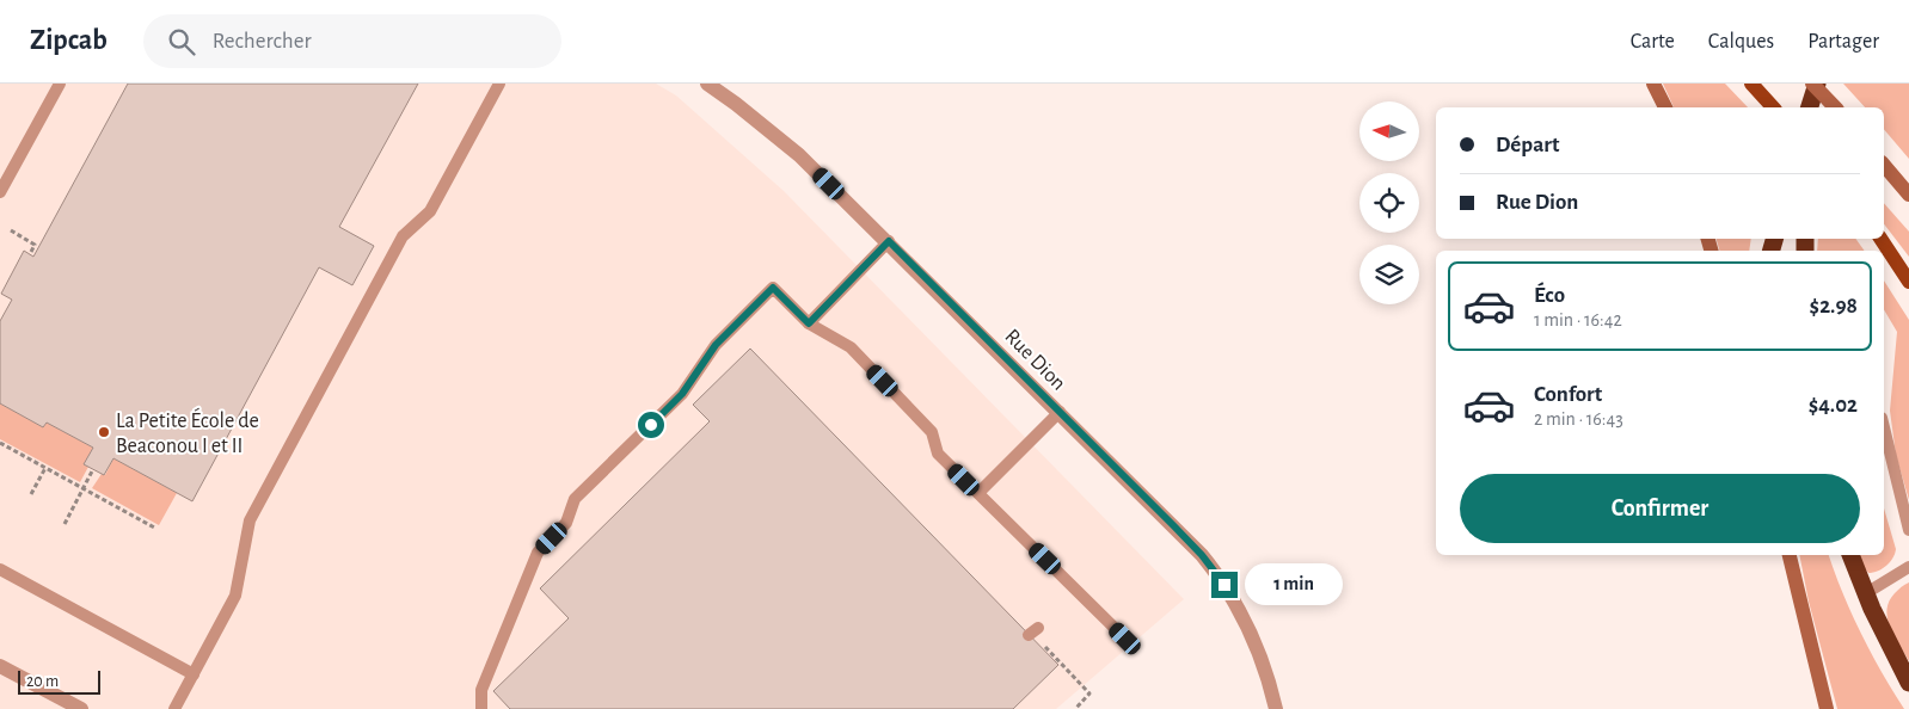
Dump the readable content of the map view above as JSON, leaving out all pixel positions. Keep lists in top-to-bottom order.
{
  "streets": {
    "street": ["Rue Dion"]
  },
  "places": ["La Petite École de Beaconou I et II"],
  "scale_bar": "20 m",
  "north": "left",
  "page": {
    "header": "Zipcab",
    "search": "Rechercher",
    "nav": ["Carte", "Calques", "Partager"],
    "banner": ["Départ", "Rue Dion"],
    "list": [
      {
        "name": "Éco",
        "note": "1 min · 16:42",
        "value": "$2.98"
      },
      {
        "name": "Confort",
        "note": "2 min · 16:43",
        "value": "$4.02"
      }
    ],
    "buttons": "Confirmer",
    "bubble": "1 min",
    "scale": "20 m"
  }
}
